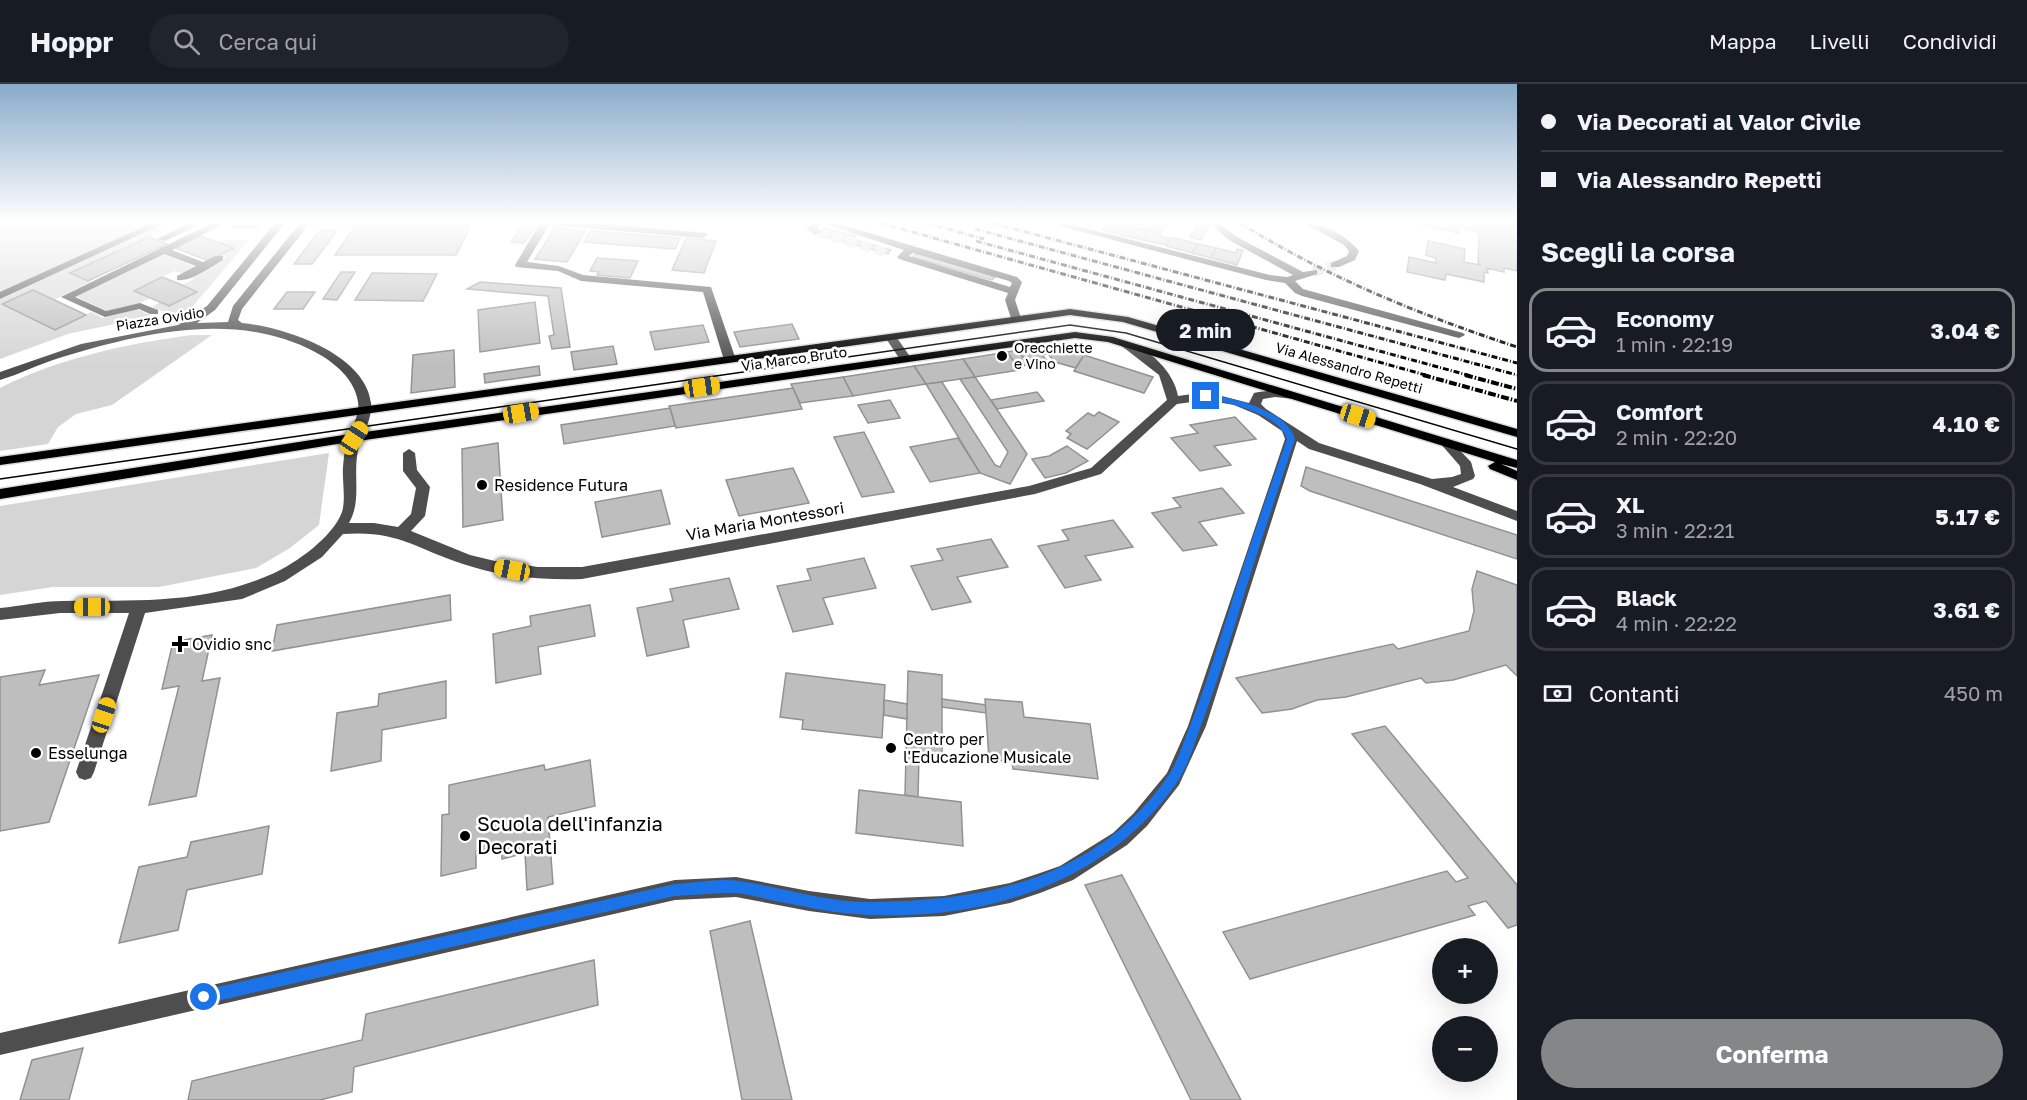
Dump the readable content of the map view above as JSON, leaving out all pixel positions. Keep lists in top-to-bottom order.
{
  "streets": {
    "main road": ["Via Marco Bruto", "Via Alessandro Repetti"],
    "street": ["Piazza Ovidio", "Via Maria Montessori"]
  },
  "crossings": [
    ["Piazza Ovidio", "Via Marco Bruto"],
    ["Via Marco Bruto", "Via Alessandro Repetti"]
  ],
  "places": {
    "other": [
      "Orecchiette e Vino",
      "Residence Futura",
      "Centro per l'Educazione Musicale",
      "Esselunga",
      "Scuola dell'infanzia Decorati"
    ],
    "health": ["Ovidio snc"]
  },
  "page": {
    "header": "Hoppr",
    "search": "Cerca qui",
    "nav": ["Mappa", "Livelli", "Condividi"],
    "banner": ["Via Decorati al Valor Civile", "Via Alessandro Repetti"],
    "heading": "Scegli la corsa",
    "list": [
      {
        "name": "Economy",
        "note": "1 min · 22:19",
        "value": "3.04 €"
      },
      {
        "name": "Comfort",
        "note": "2 min · 22:20",
        "value": "4.10 €"
      },
      {
        "name": "XL",
        "note": "3 min · 22:21",
        "value": "5.17 €"
      },
      {
        "name": "Black",
        "note": "4 min · 22:22",
        "value": "3.61 €"
      }
    ],
    "bubble": "2 min",
    "pay": ["Contanti", "450 m"],
    "map_buttons": ["+", "−"],
    "buttons": "Conferma"
  }
}
